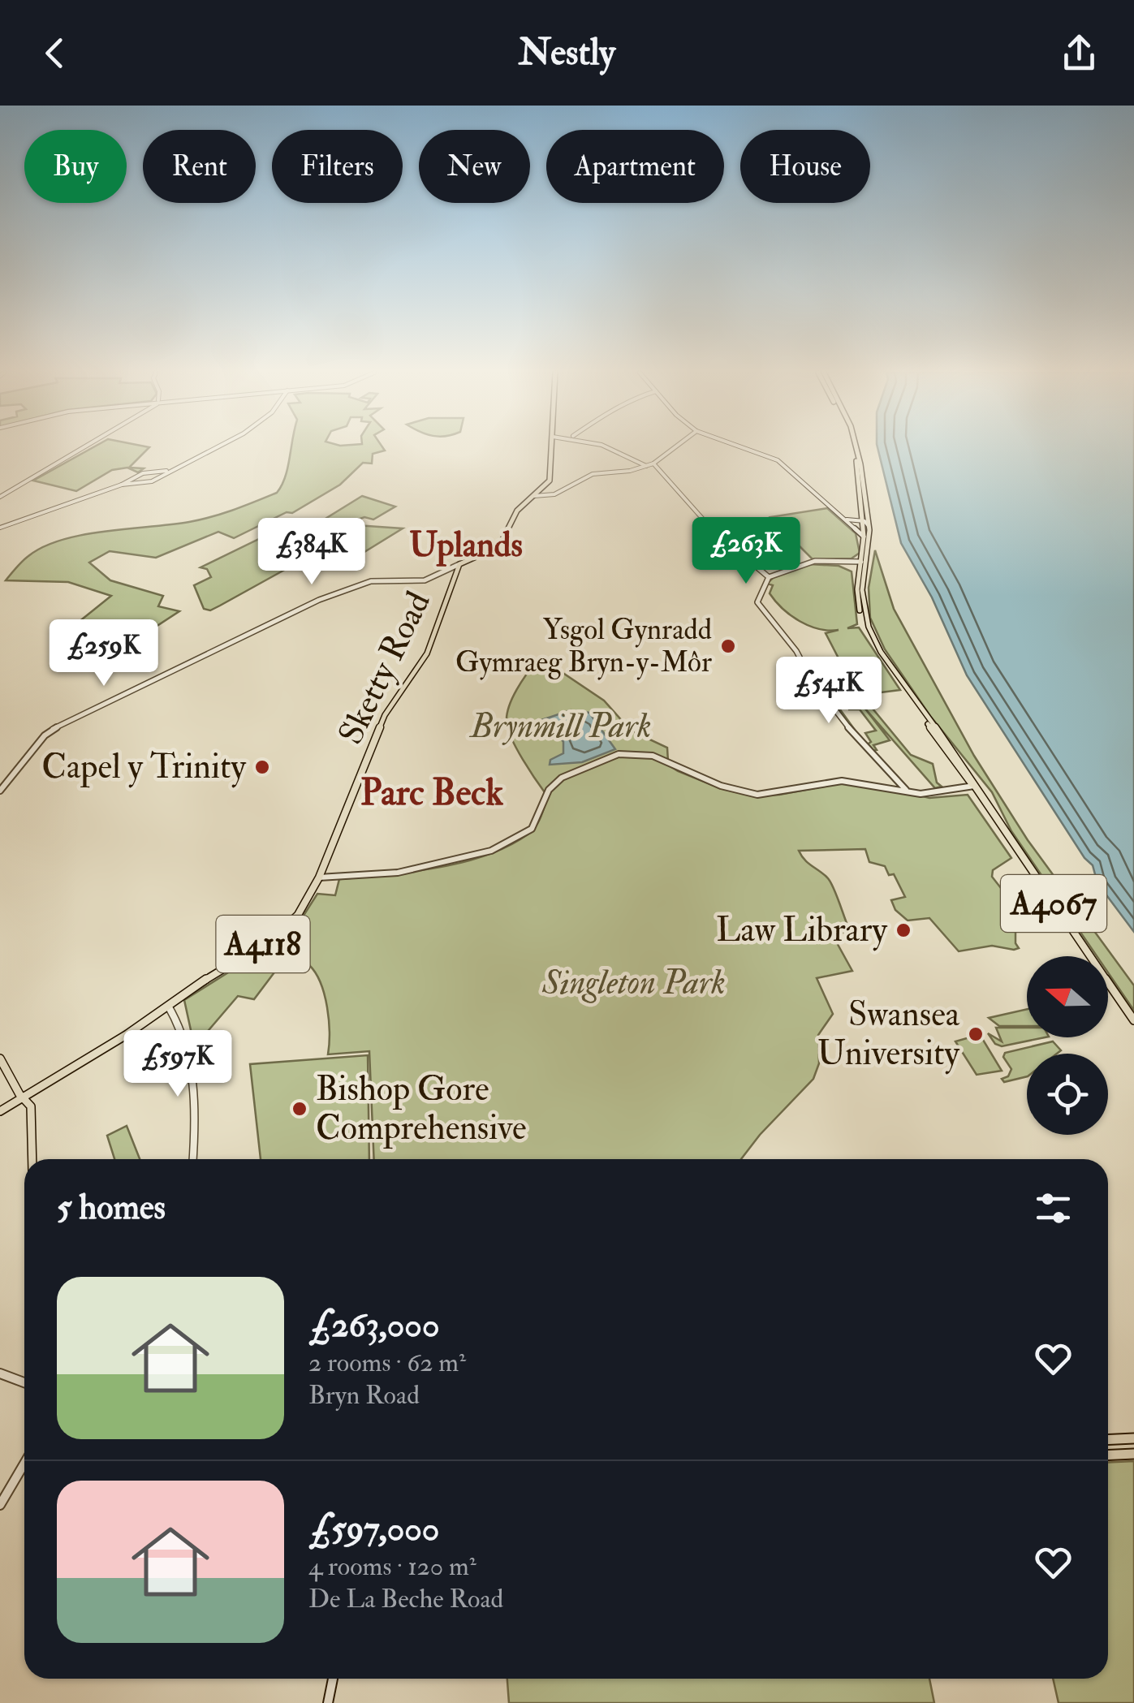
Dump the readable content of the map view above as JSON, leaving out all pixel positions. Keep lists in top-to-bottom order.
{
  "streets": {
    "main road": ["Sketty Road", "A4067", "A4118"]
  },
  "crossings": [
    ["Sketty Road", "A4118"]
  ],
  "districts": ["Uplands", "Parc Beck"],
  "parks": ["Brynmill Park", "Singleton Park"],
  "places": [
    "Ysgol Gynradd Gymraeg Bryn-y-Môr",
    "Capel y Trinity",
    "Law Library",
    "Swansea University",
    "Bishop Gore Comprehensive"
  ],
  "north": "left",
  "page": {
    "header": "Nestly",
    "chip": [
      "Buy",
      "Rent",
      "Filters",
      "New",
      "Apartment",
      "House"
    ],
    "price": [
      "£263K",
      "£384K",
      "£259K",
      "£541K",
      "£597K"
    ],
    "heading": "5 homes",
    "list": [
      {
        "name": "£263,000",
        "note": "2 rooms · 62 m² · Bryn Road"
      },
      {
        "name": "£597,000",
        "note": "4 rooms · 120 m² · De La Beche Road"
      }
    ]
  }
}
